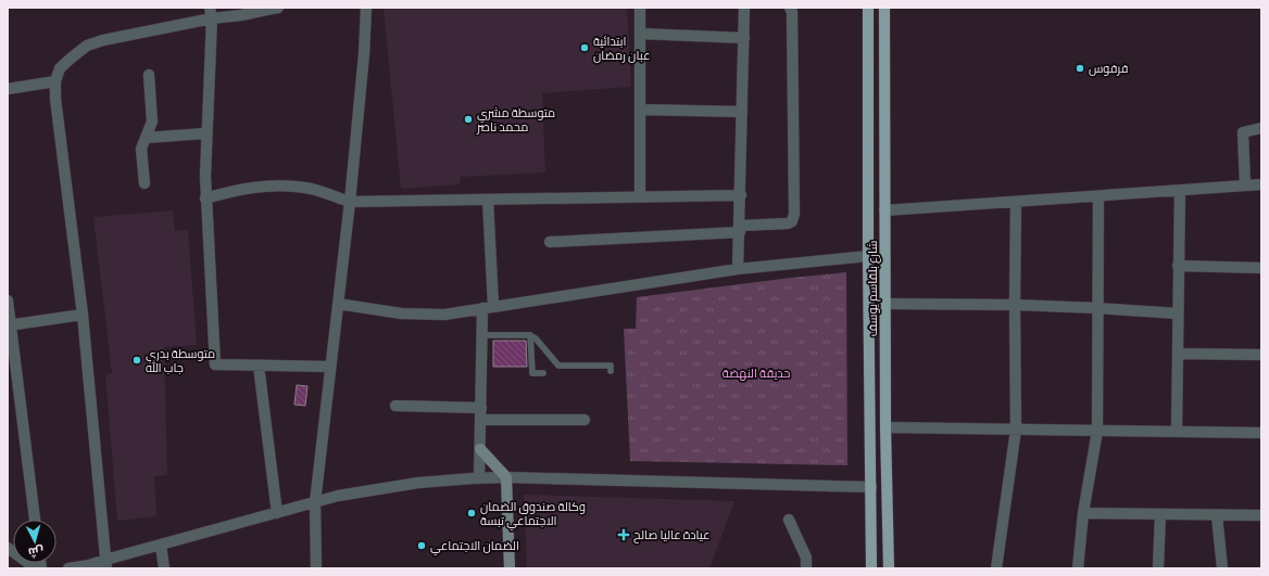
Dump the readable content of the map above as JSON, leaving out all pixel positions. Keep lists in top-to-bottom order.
{
  "streets": {
    "main road": ["شارع بلقاسم يوسف"]
  },
  "parks": ["حديقة النهضة"],
  "places": {
    "other": [
      "ابتدائية عبان رمضان",
      "فرفوس",
      "متوسطة مشري محمد ناصر",
      "متوسطة بدري جاب الله",
      "وكالة صندوق الضمان الاجتماعي تبسة",
      "الضمان الاجتماعي"
    ],
    "health": ["عيادة عاليا صالح"]
  },
  "north": "bottom"
}
